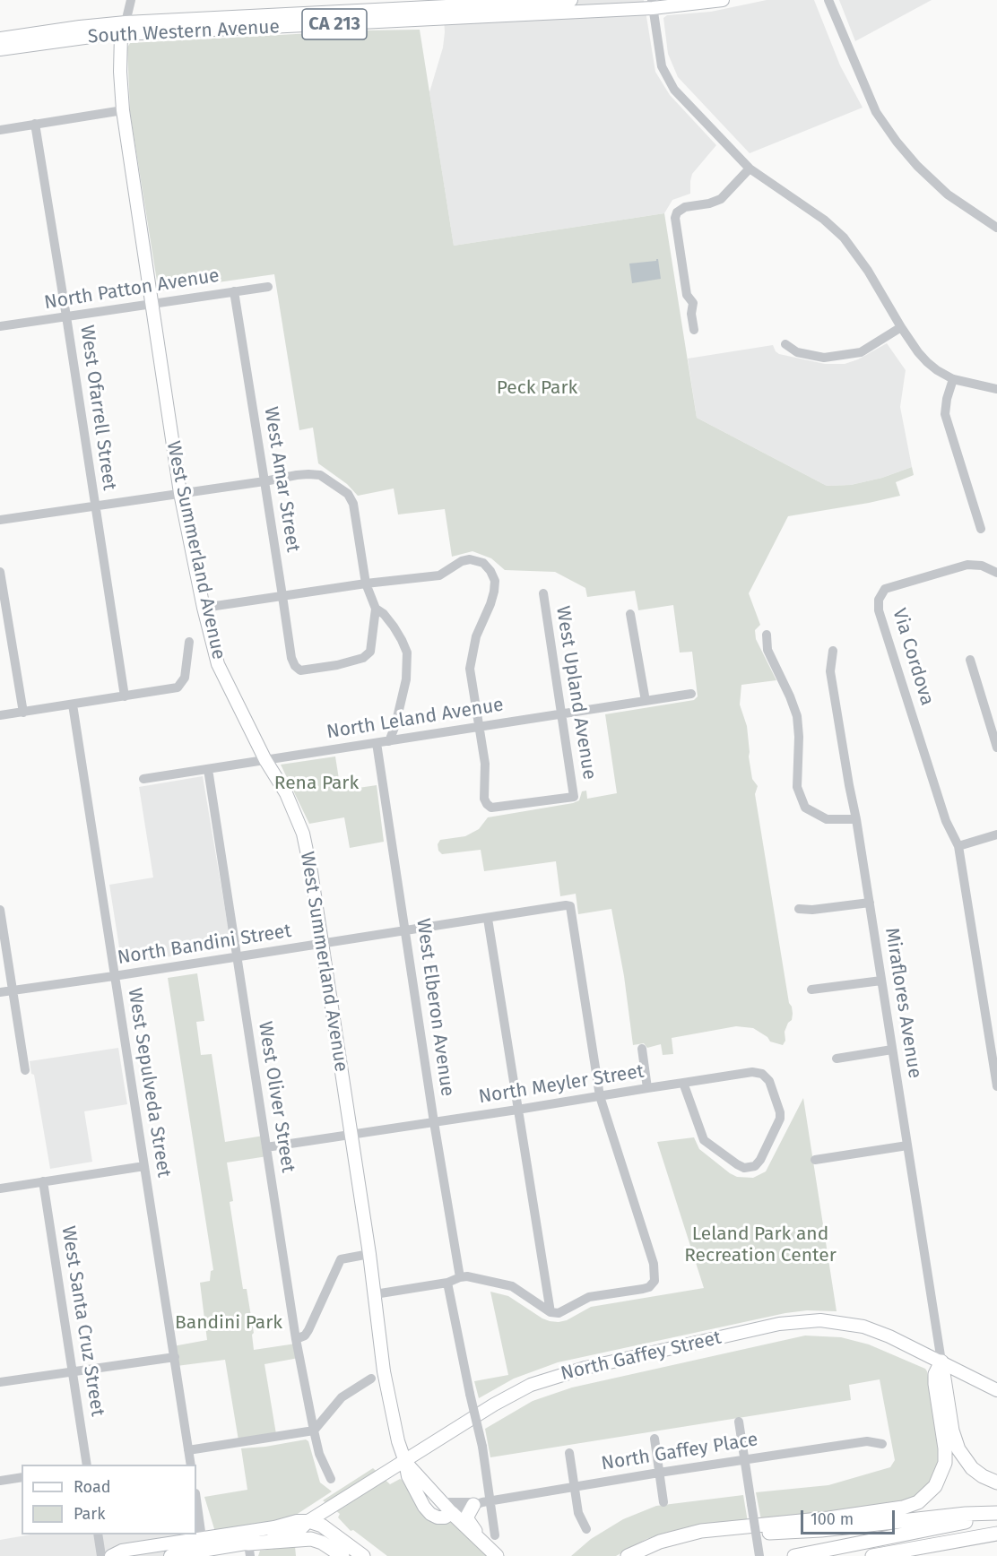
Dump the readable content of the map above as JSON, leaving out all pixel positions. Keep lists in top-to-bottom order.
{
  "streets": {
    "main road": [
      "CA 213",
      "South Western Avenue",
      "West Summerland Avenue",
      "North Gaffey Street"
    ],
    "street": [
      "North Patton Avenue",
      "West Ofarrell Street",
      "West Amar Street",
      "Via Cordova",
      "West Upland Avenue",
      "North Leland Avenue",
      "North Bandini Street",
      "Miraflores Avenue",
      "West Elberon Avenue",
      "West Sepulveda Street",
      "North Meyler Street",
      "West Oliver Street",
      "West Santa Cruz Street",
      "North Gaffey Place"
    ]
  },
  "crossings": [
    ["South Western Avenue", "West Summerland Avenue"],
    ["North Patton Avenue", "West Ofarrell Street"],
    ["North Patton Avenue", "West Amar Street"],
    ["North Patton Avenue", "West Summerland Avenue"],
    ["West Summerland Avenue", "North Leland Avenue"],
    ["West Summerland Avenue", "North Bandini Street"],
    ["West Summerland Avenue", "North Meyler Street"],
    ["West Summerland Avenue", "North Gaffey Street"],
    ["West Summerland Avenue", "North Gaffey Place"],
    ["West Upland Avenue", "North Leland Avenue"],
    ["North Leland Avenue", "West Elberon Avenue"],
    ["North Leland Avenue", "West Oliver Street"],
    ["North Bandini Street", "West Elberon Avenue"],
    ["North Bandini Street", "West Sepulveda Street"],
    ["North Bandini Street", "North Meyler Street"],
    ["North Bandini Street", "West Oliver Street"],
    ["Miraflores Avenue", "North Gaffey Street"],
    ["West Elberon Avenue", "North Meyler Street"],
    ["North Meyler Street", "West Oliver Street"]
  ],
  "parks": [
    "Peck Park",
    "Rena Park",
    "Leland Park and Recreation Center",
    "Bandini Park"
  ],
  "legend": ["Road", "Park"],
  "scale_bar": "100 m"
}
